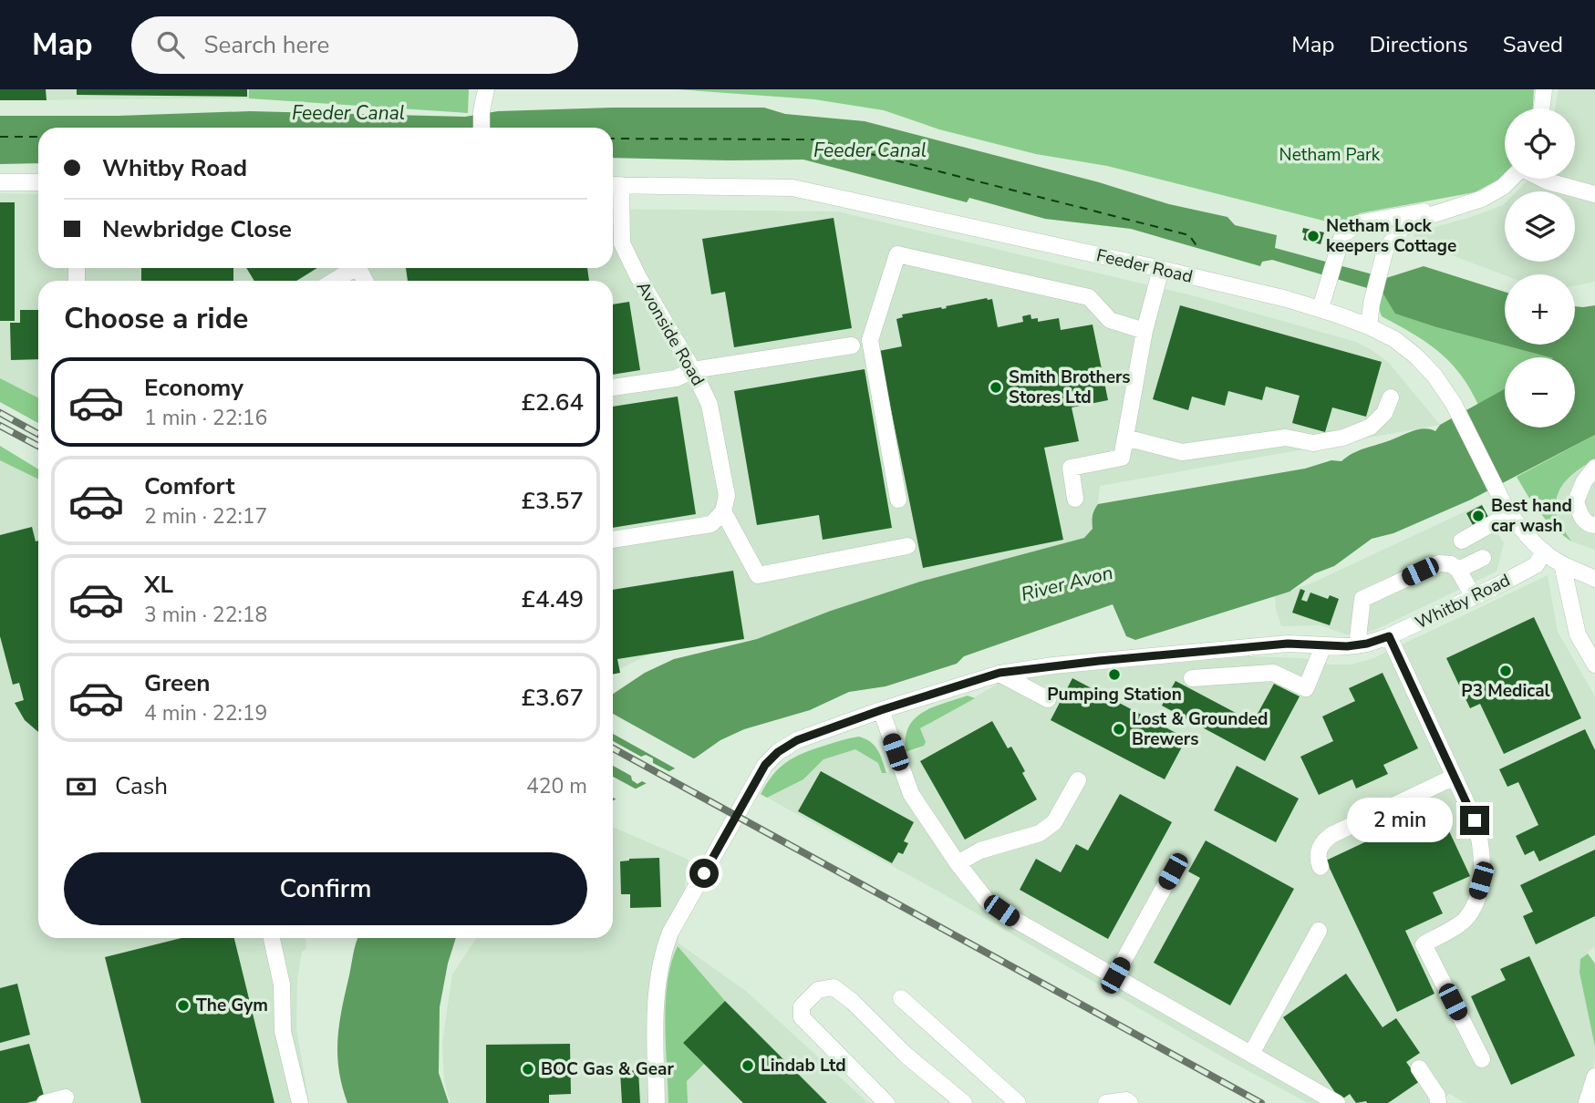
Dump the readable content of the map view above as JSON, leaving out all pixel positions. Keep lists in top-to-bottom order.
{
  "streets": {
    "street": ["Feeder Road", "Avonside Road", "Whitby Road"]
  },
  "crossings": [
    ["Feeder Road", "Avonside Road"],
    ["Feeder Road", "Whitby Road"]
  ],
  "water": ["Feeder Canal", "River Avon"],
  "parks": ["Netham Park"],
  "places": [
    "Netham Lock keepers Cottage",
    "Smith Brothers Stores Ltd",
    "Best hand car wash",
    "P3 Medical",
    "Pumping Station",
    "Lost & Grounded Brewers",
    "The Gym",
    "Lindab Ltd",
    "BOC Gas & Gear"
  ],
  "page": {
    "header": "Map",
    "search": "Search here",
    "nav": ["Map", "Directions", "Saved"],
    "map_buttons": ["+", "−"],
    "banner": ["Whitby Road", "Newbridge Close"],
    "heading": "Choose a ride",
    "list": [
      {
        "name": "Economy",
        "note": "1 min · 22:16",
        "value": "£2.64"
      },
      {
        "name": "Comfort",
        "note": "2 min · 22:17",
        "value": "£3.57"
      },
      {
        "name": "XL",
        "note": "3 min · 22:18",
        "value": "£4.49"
      },
      {
        "name": "Green",
        "note": "4 min · 22:19",
        "value": "£3.67"
      }
    ],
    "pay": ["Cash", "420 m"],
    "bubble": "2 min",
    "buttons": "Confirm"
  }
}
